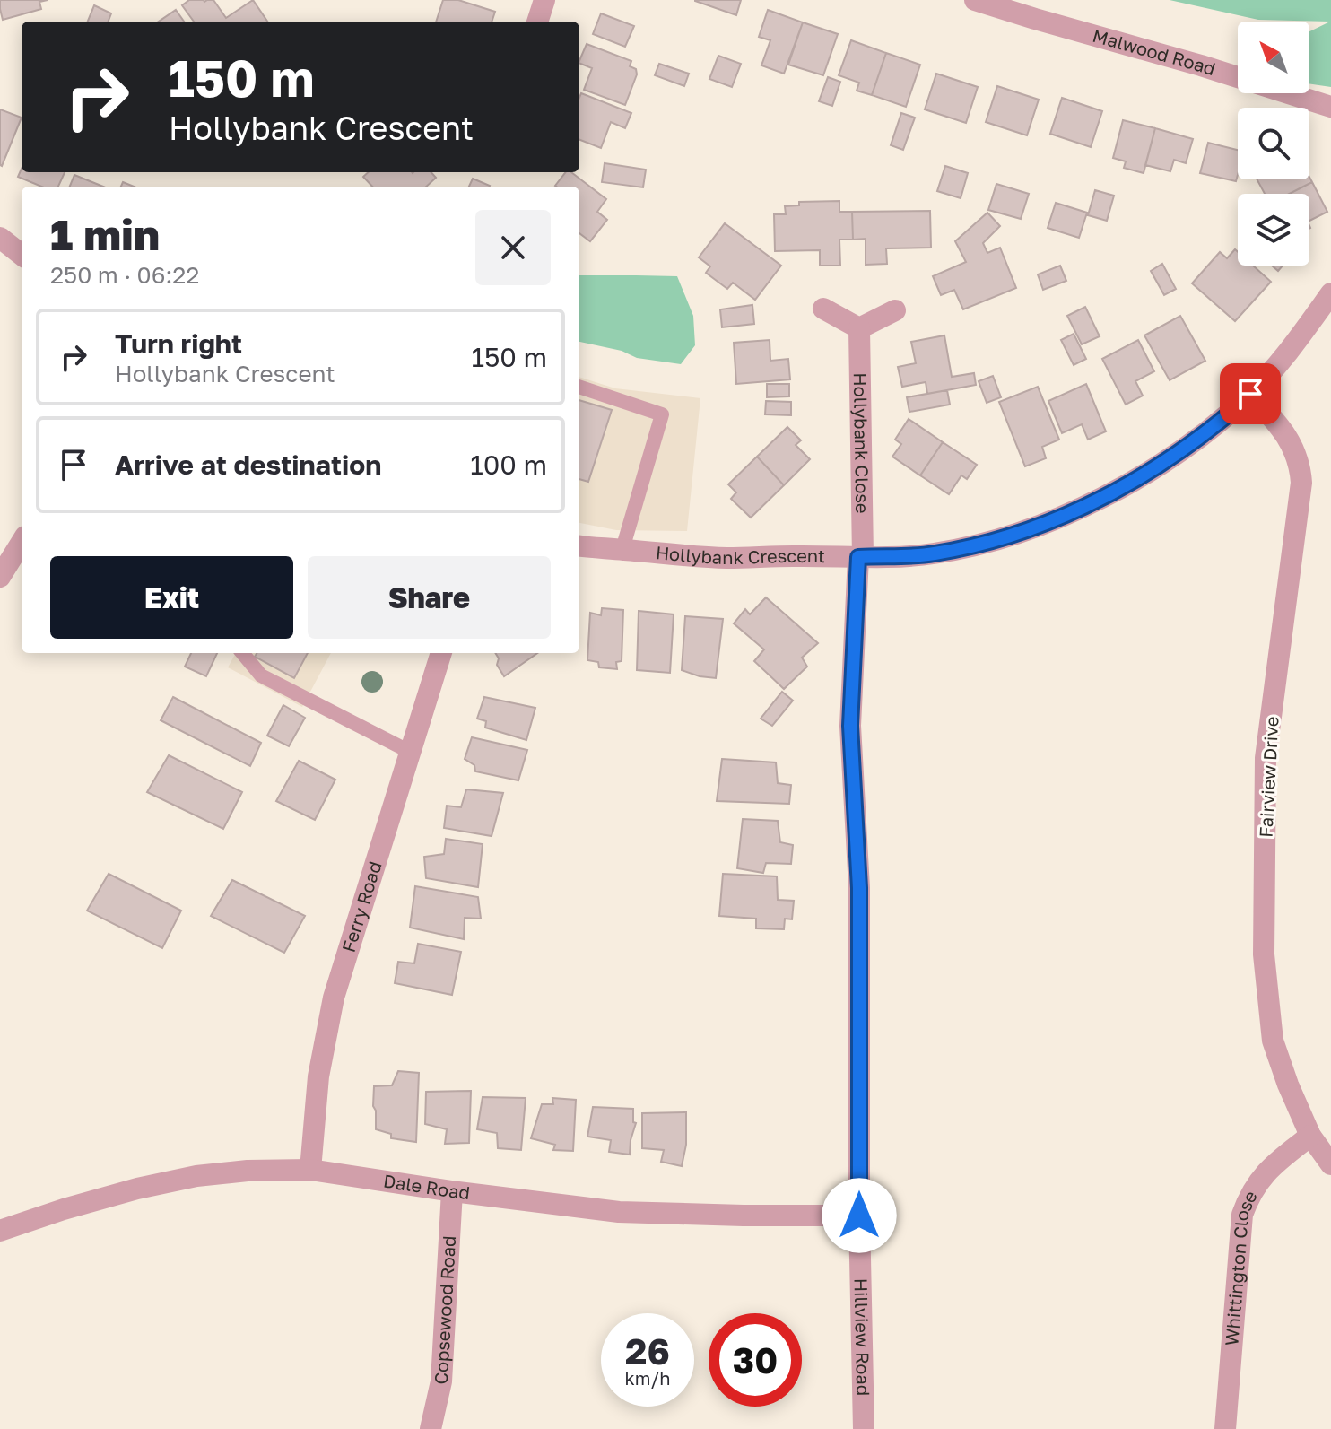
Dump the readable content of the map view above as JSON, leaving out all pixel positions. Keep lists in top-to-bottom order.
{
  "streets": {
    "street": [
      "Malwood Road",
      "Hollybank Close",
      "Hollybank Crescent",
      "Fairview Drive",
      "Ferry Road",
      "Dale Road",
      "Whittington Close",
      "Copsewood Road",
      "Hillview Road"
    ]
  },
  "crossings": [
    ["Hollybank Close", "Hollybank Crescent"],
    ["Hollybank Close", "Hillview Road"],
    ["Hollybank Crescent", "Fairview Drive"],
    ["Hollybank Crescent", "Hillview Road"],
    ["Fairview Drive", "Whittington Close"],
    ["Ferry Road", "Dale Road"],
    ["Dale Road", "Copsewood Road"],
    ["Dale Road", "Hillview Road"]
  ],
  "north": "top left",
  "page": {
    "turn": ["150 m", "Hollybank Crescent"],
    "heading": ["1 min", "250 m · 06:22"],
    "list": [
      {
        "name": "Turn right",
        "note": "Hollybank Crescent",
        "value": "150 m"
      },
      {
        "name": "Arrive at destination",
        "value": "100 m"
      }
    ],
    "buttons": ["Exit", "Share"],
    "speed": "26 km/h",
    "limit": "30"
  }
}
